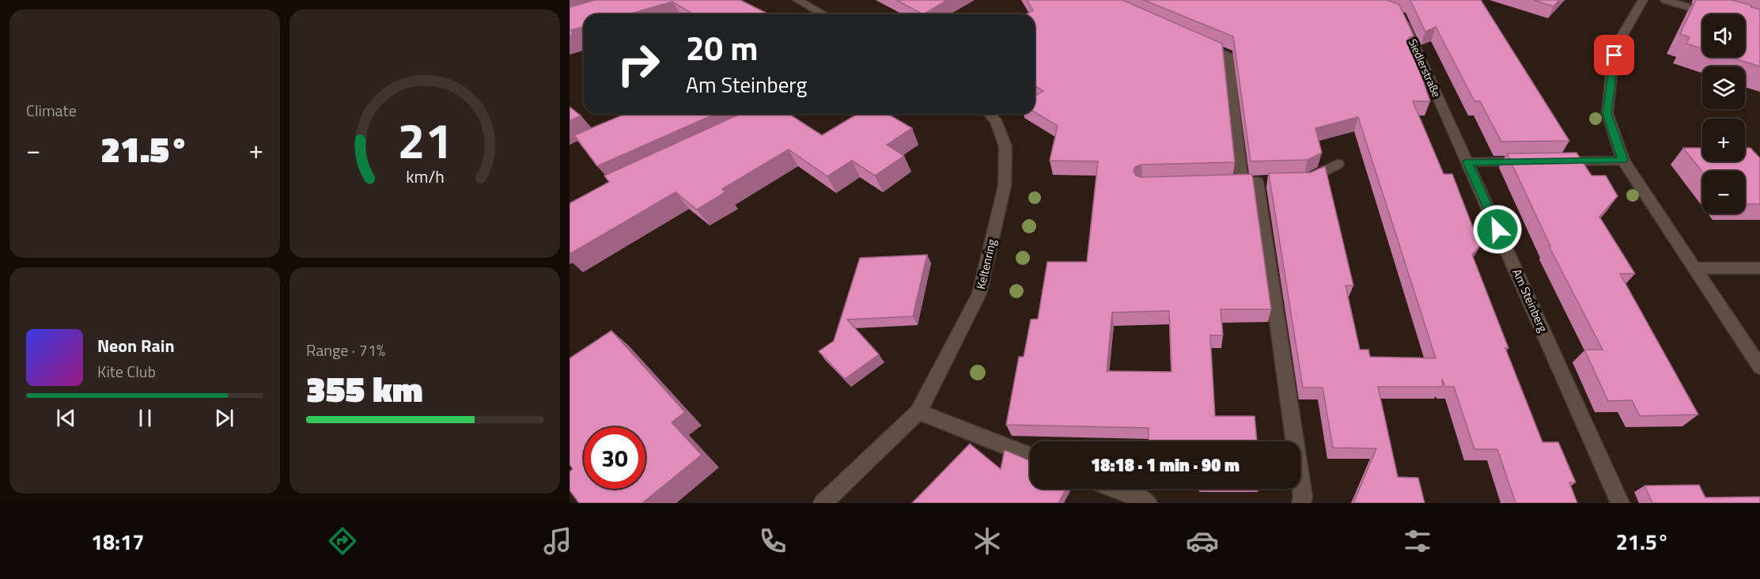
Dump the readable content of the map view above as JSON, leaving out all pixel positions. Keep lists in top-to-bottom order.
{
  "streets": {
    "street": ["Siedlerstraße", "Keltenring", "Am Steinberg"]
  },
  "crossings": [
    ["Siedlerstraße", "Am Steinberg"]
  ],
  "page": {
    "tile": [
      "Climate",
      ["Range · 71%", "355 km"]
    ],
    "map_buttons": ["+", "−"],
    "turn": ["20 m", "Am Steinberg"],
    "heat": ["−", "21.5°", "+"],
    "song": ["Neon Rain", "Kite Club"],
    "limit": "30",
    "trip": "18:18 · 1 min · 90 m",
    "tabs": ["18:17", "21.5°"],
    "gauge": ["21", "km/h"]
  }
}
